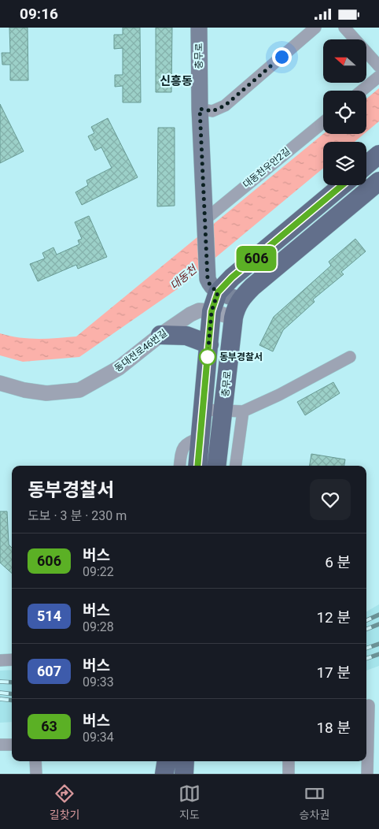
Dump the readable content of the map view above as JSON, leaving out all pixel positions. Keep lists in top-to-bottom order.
{
  "streets": {
    "main road": ["충무로"],
    "street": ["대동천우안2길", "동대전로46번길"]
  },
  "crossings": [
    ["충무로", "대동천우안2길"],
    ["충무로", "동대전로46번길"]
  ],
  "districts": ["신흥동"],
  "water": ["대동천"],
  "places": ["동부경찰서"],
  "lines": ["bus line 606"],
  "north": "left",
  "page": {
    "status": "09:16",
    "on_map": "606",
    "heading": ["동부경찰서", "도보 · 3 분 · 230 m"],
    "list": [
      {
        "mark": "606",
        "name": "버스",
        "note": "09:22",
        "value": "6 분"
      },
      {
        "mark": "514",
        "name": "버스",
        "note": "09:28",
        "value": "12 분"
      },
      {
        "mark": "607",
        "name": "버스",
        "note": "09:33",
        "value": "17 분"
      },
      {
        "mark": "63",
        "name": "버스",
        "note": "09:34",
        "value": "18 분"
      }
    ],
    "tabs": ["길찾기", "지도", "승차권"]
  }
}
